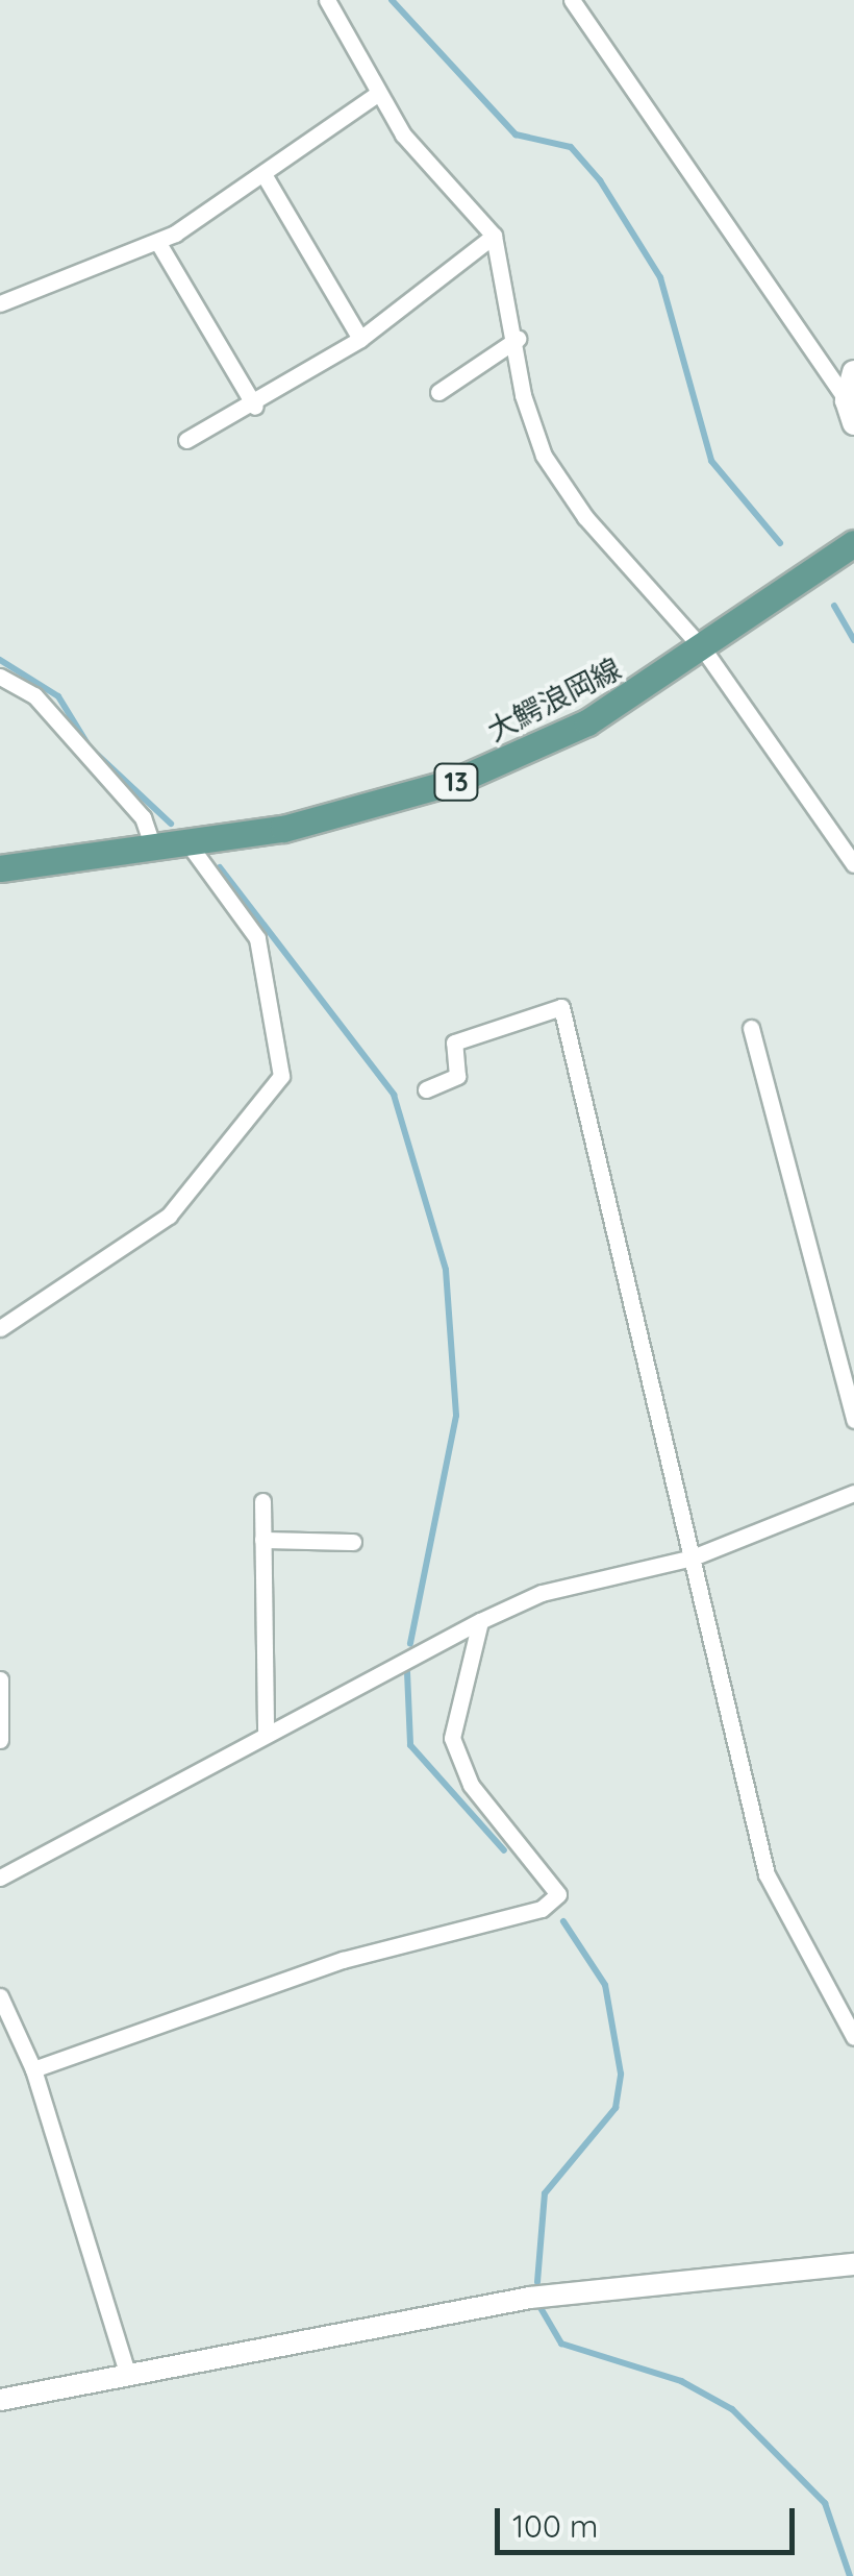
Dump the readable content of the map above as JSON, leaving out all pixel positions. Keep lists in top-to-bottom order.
{
  "streets": {
    "main road": ["大鰐浪岡線", "13"]
  },
  "scale_bar": "100 m"
}
